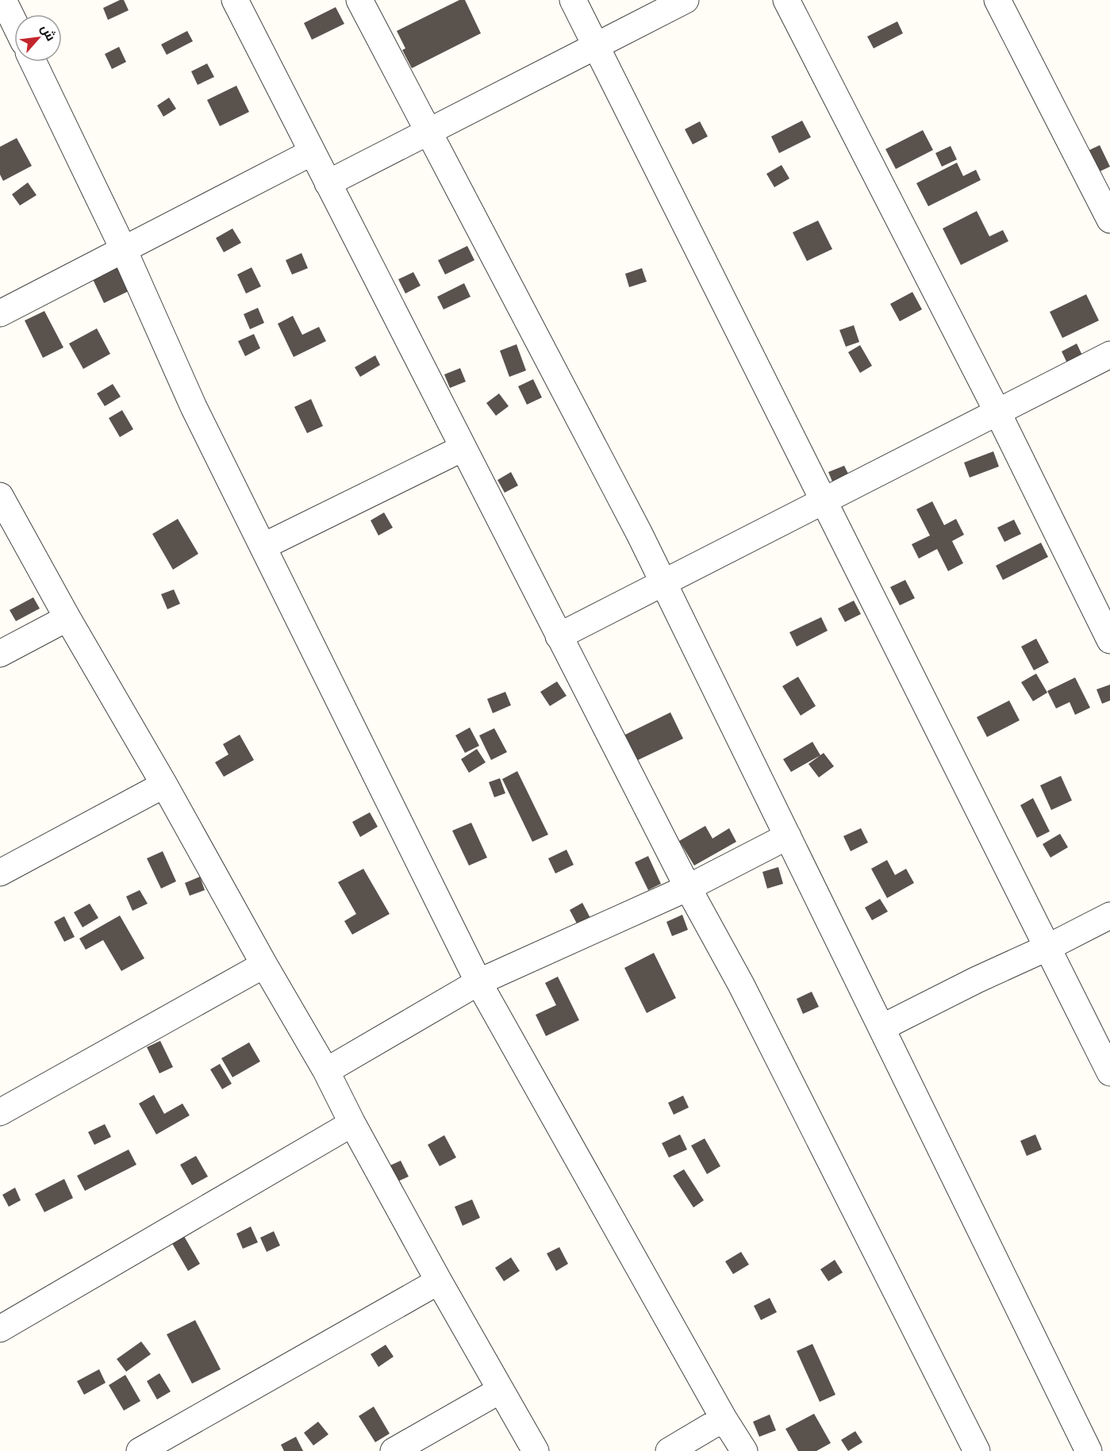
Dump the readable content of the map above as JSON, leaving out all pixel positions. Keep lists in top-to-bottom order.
{
  "north": "top right"
}
